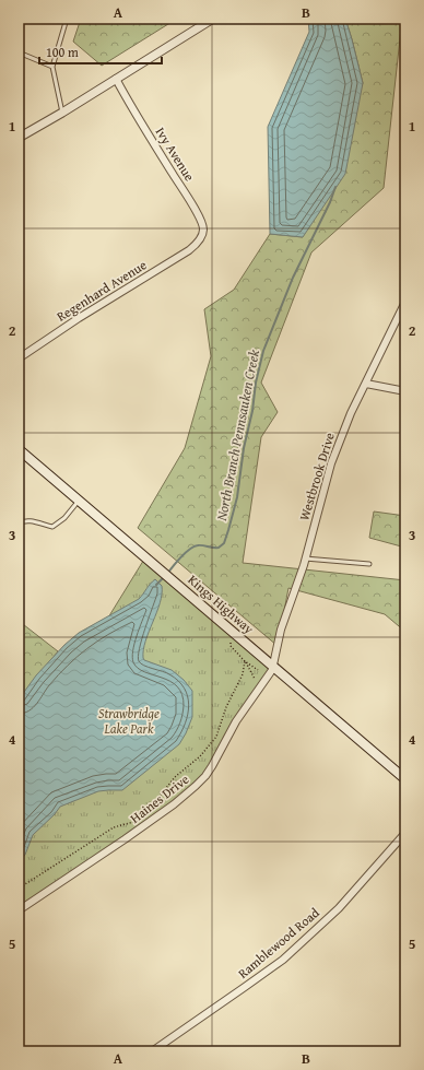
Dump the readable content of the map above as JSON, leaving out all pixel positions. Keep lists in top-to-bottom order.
{
  "streets": {
    "main road": ["Kings Highway"],
    "street": [
      "Ivy Avenue",
      "Regenhard Avenue",
      "Westbrook Drive",
      "Haines Drive",
      "Ramblewood Road"
    ]
  },
  "crossings": [
    ["Ivy Avenue", "Regenhard Avenue"],
    ["Westbrook Drive", "Kings Highway"],
    ["Westbrook Drive", "Haines Drive"],
    ["Kings Highway", "Haines Drive"]
  ],
  "water": ["North Branch Pennsauken Creek"],
  "parks": ["Strawbridge Lake Park"],
  "scale_bar": "100 m",
  "grid": {
    "columns": ["A", "B"],
    "rows": [
      "1",
      "2",
      "3",
      "4",
      "5"
    ]
  }
}
